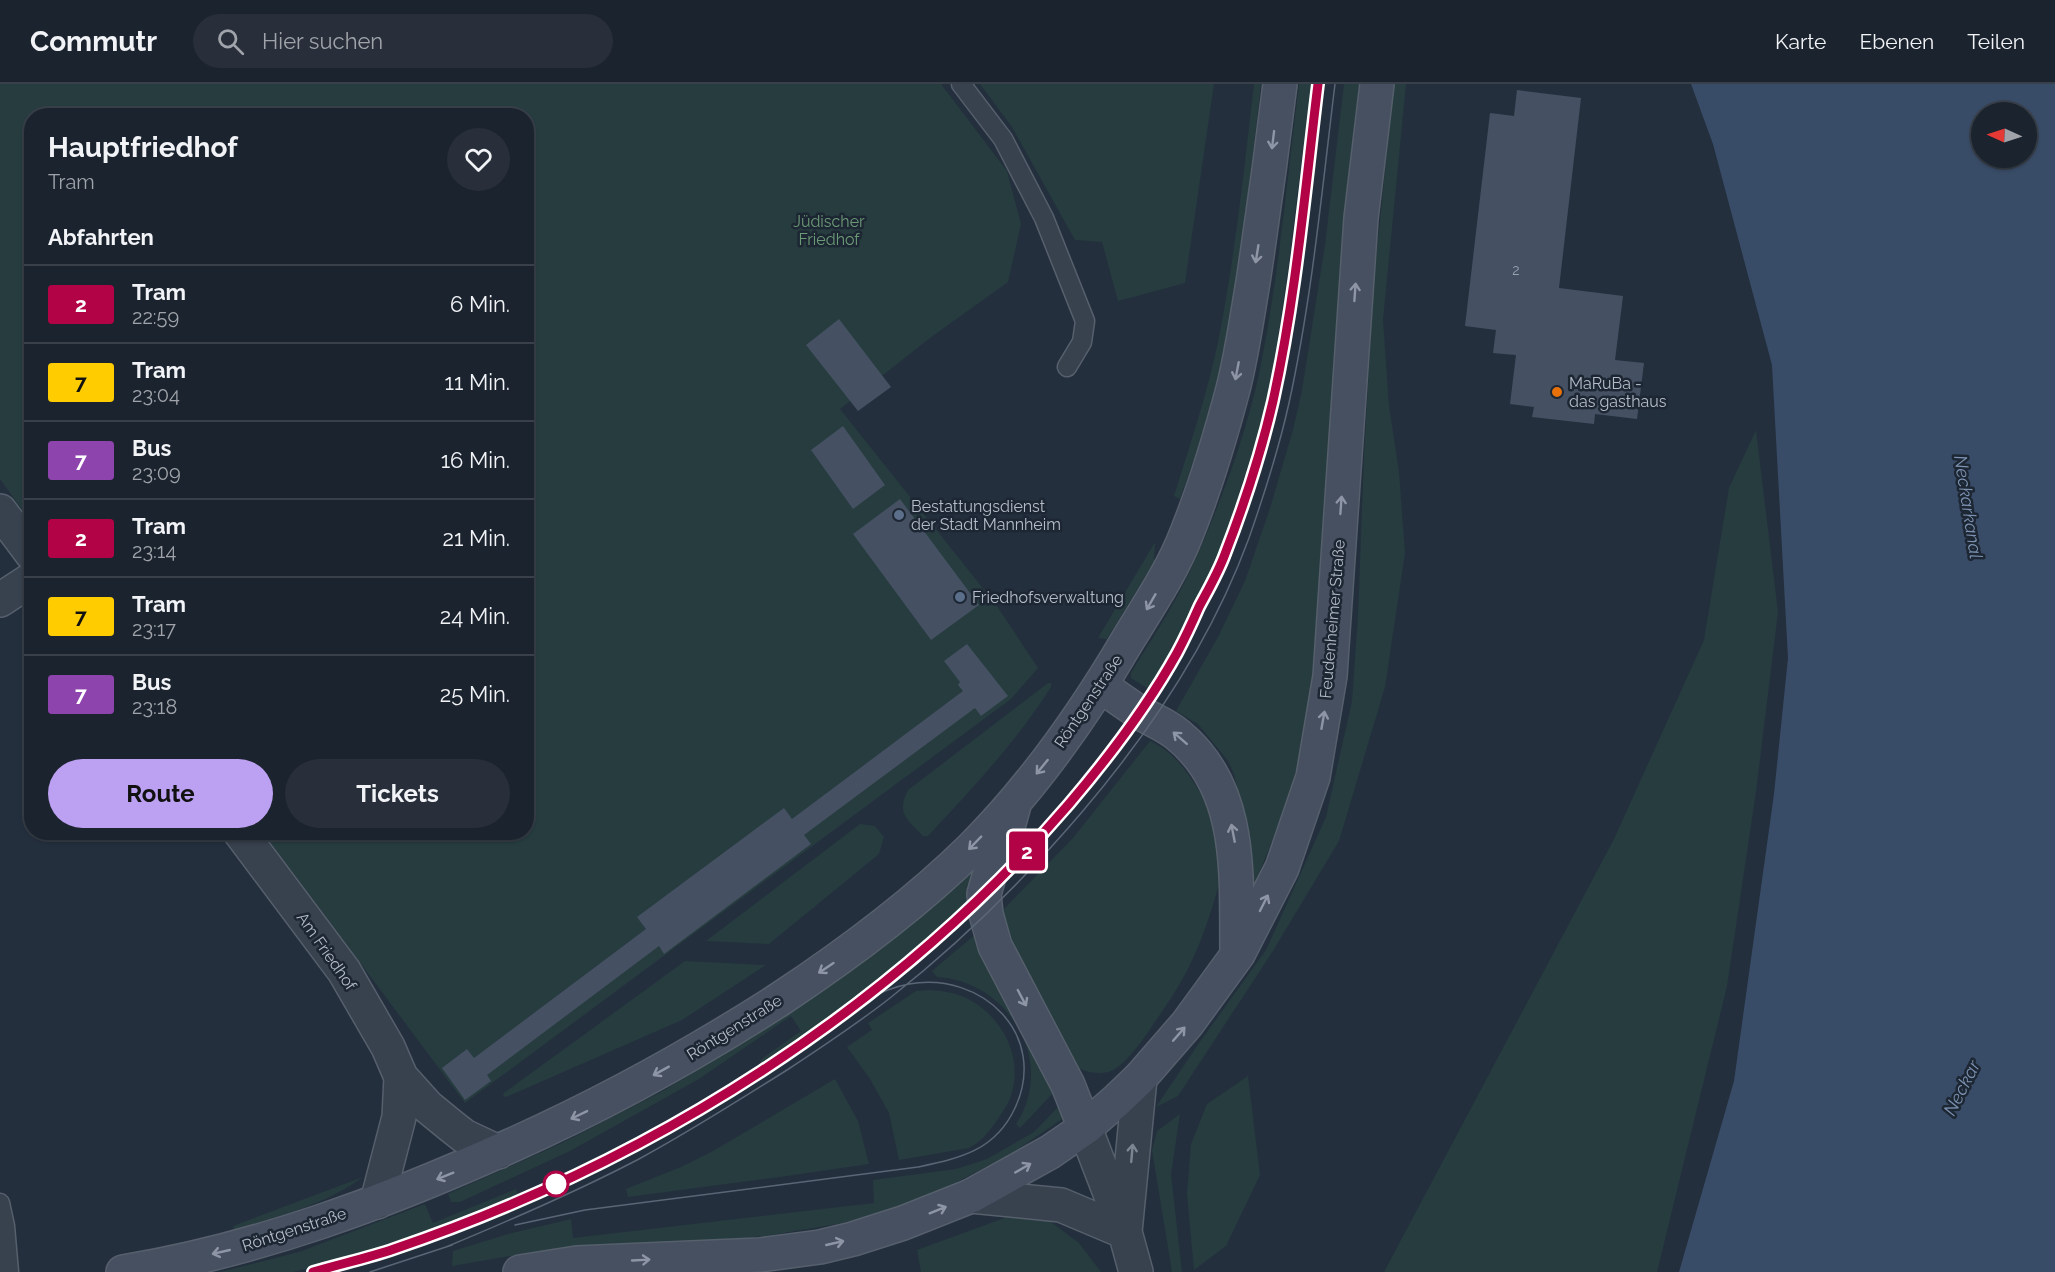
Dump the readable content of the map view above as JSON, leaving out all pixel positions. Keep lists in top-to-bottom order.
{
  "streets": {
    "main road": ["Feudenheimer Straße", "Röntgenstraße"],
    "street": ["Am Friedhof"]
  },
  "crossings": [
    ["Röntgenstraße", "Am Friedhof"]
  ],
  "one_way": ["Feudenheimer Straße", "Röntgenstraße"],
  "water": ["Neckarkanal", "Neckar"],
  "parks": ["Jüdischer Friedhof"],
  "places": ["MaRuBa - das gasthaus", "Bestattungsdienst der Stadt Mannheim", "Friedhofsverwaltung"],
  "lines": ["tram line 2"],
  "house_numbers": ["2"],
  "north": "left",
  "page": {
    "header": "Commutr",
    "search": "Hier suchen",
    "nav": ["Karte", "Ebenen", "Teilen"],
    "on_map": "2",
    "heading": [
      ["Hauptfriedhof", "Tram"],
      "Abfahrten"
    ],
    "list": [
      {
        "mark": "2",
        "name": "Tram",
        "note": "22:59",
        "value": "6 Min."
      },
      {
        "mark": "7",
        "name": "Tram",
        "note": "23:04",
        "value": "11 Min."
      },
      {
        "mark": "7",
        "name": "Bus",
        "note": "23:09",
        "value": "16 Min."
      },
      {
        "mark": "2",
        "name": "Tram",
        "note": "23:14",
        "value": "21 Min."
      },
      {
        "mark": "7",
        "name": "Tram",
        "note": "23:17",
        "value": "24 Min."
      },
      {
        "mark": "7",
        "name": "Bus",
        "note": "23:18",
        "value": "25 Min."
      }
    ],
    "buttons": ["Route", "Tickets"]
  }
}
